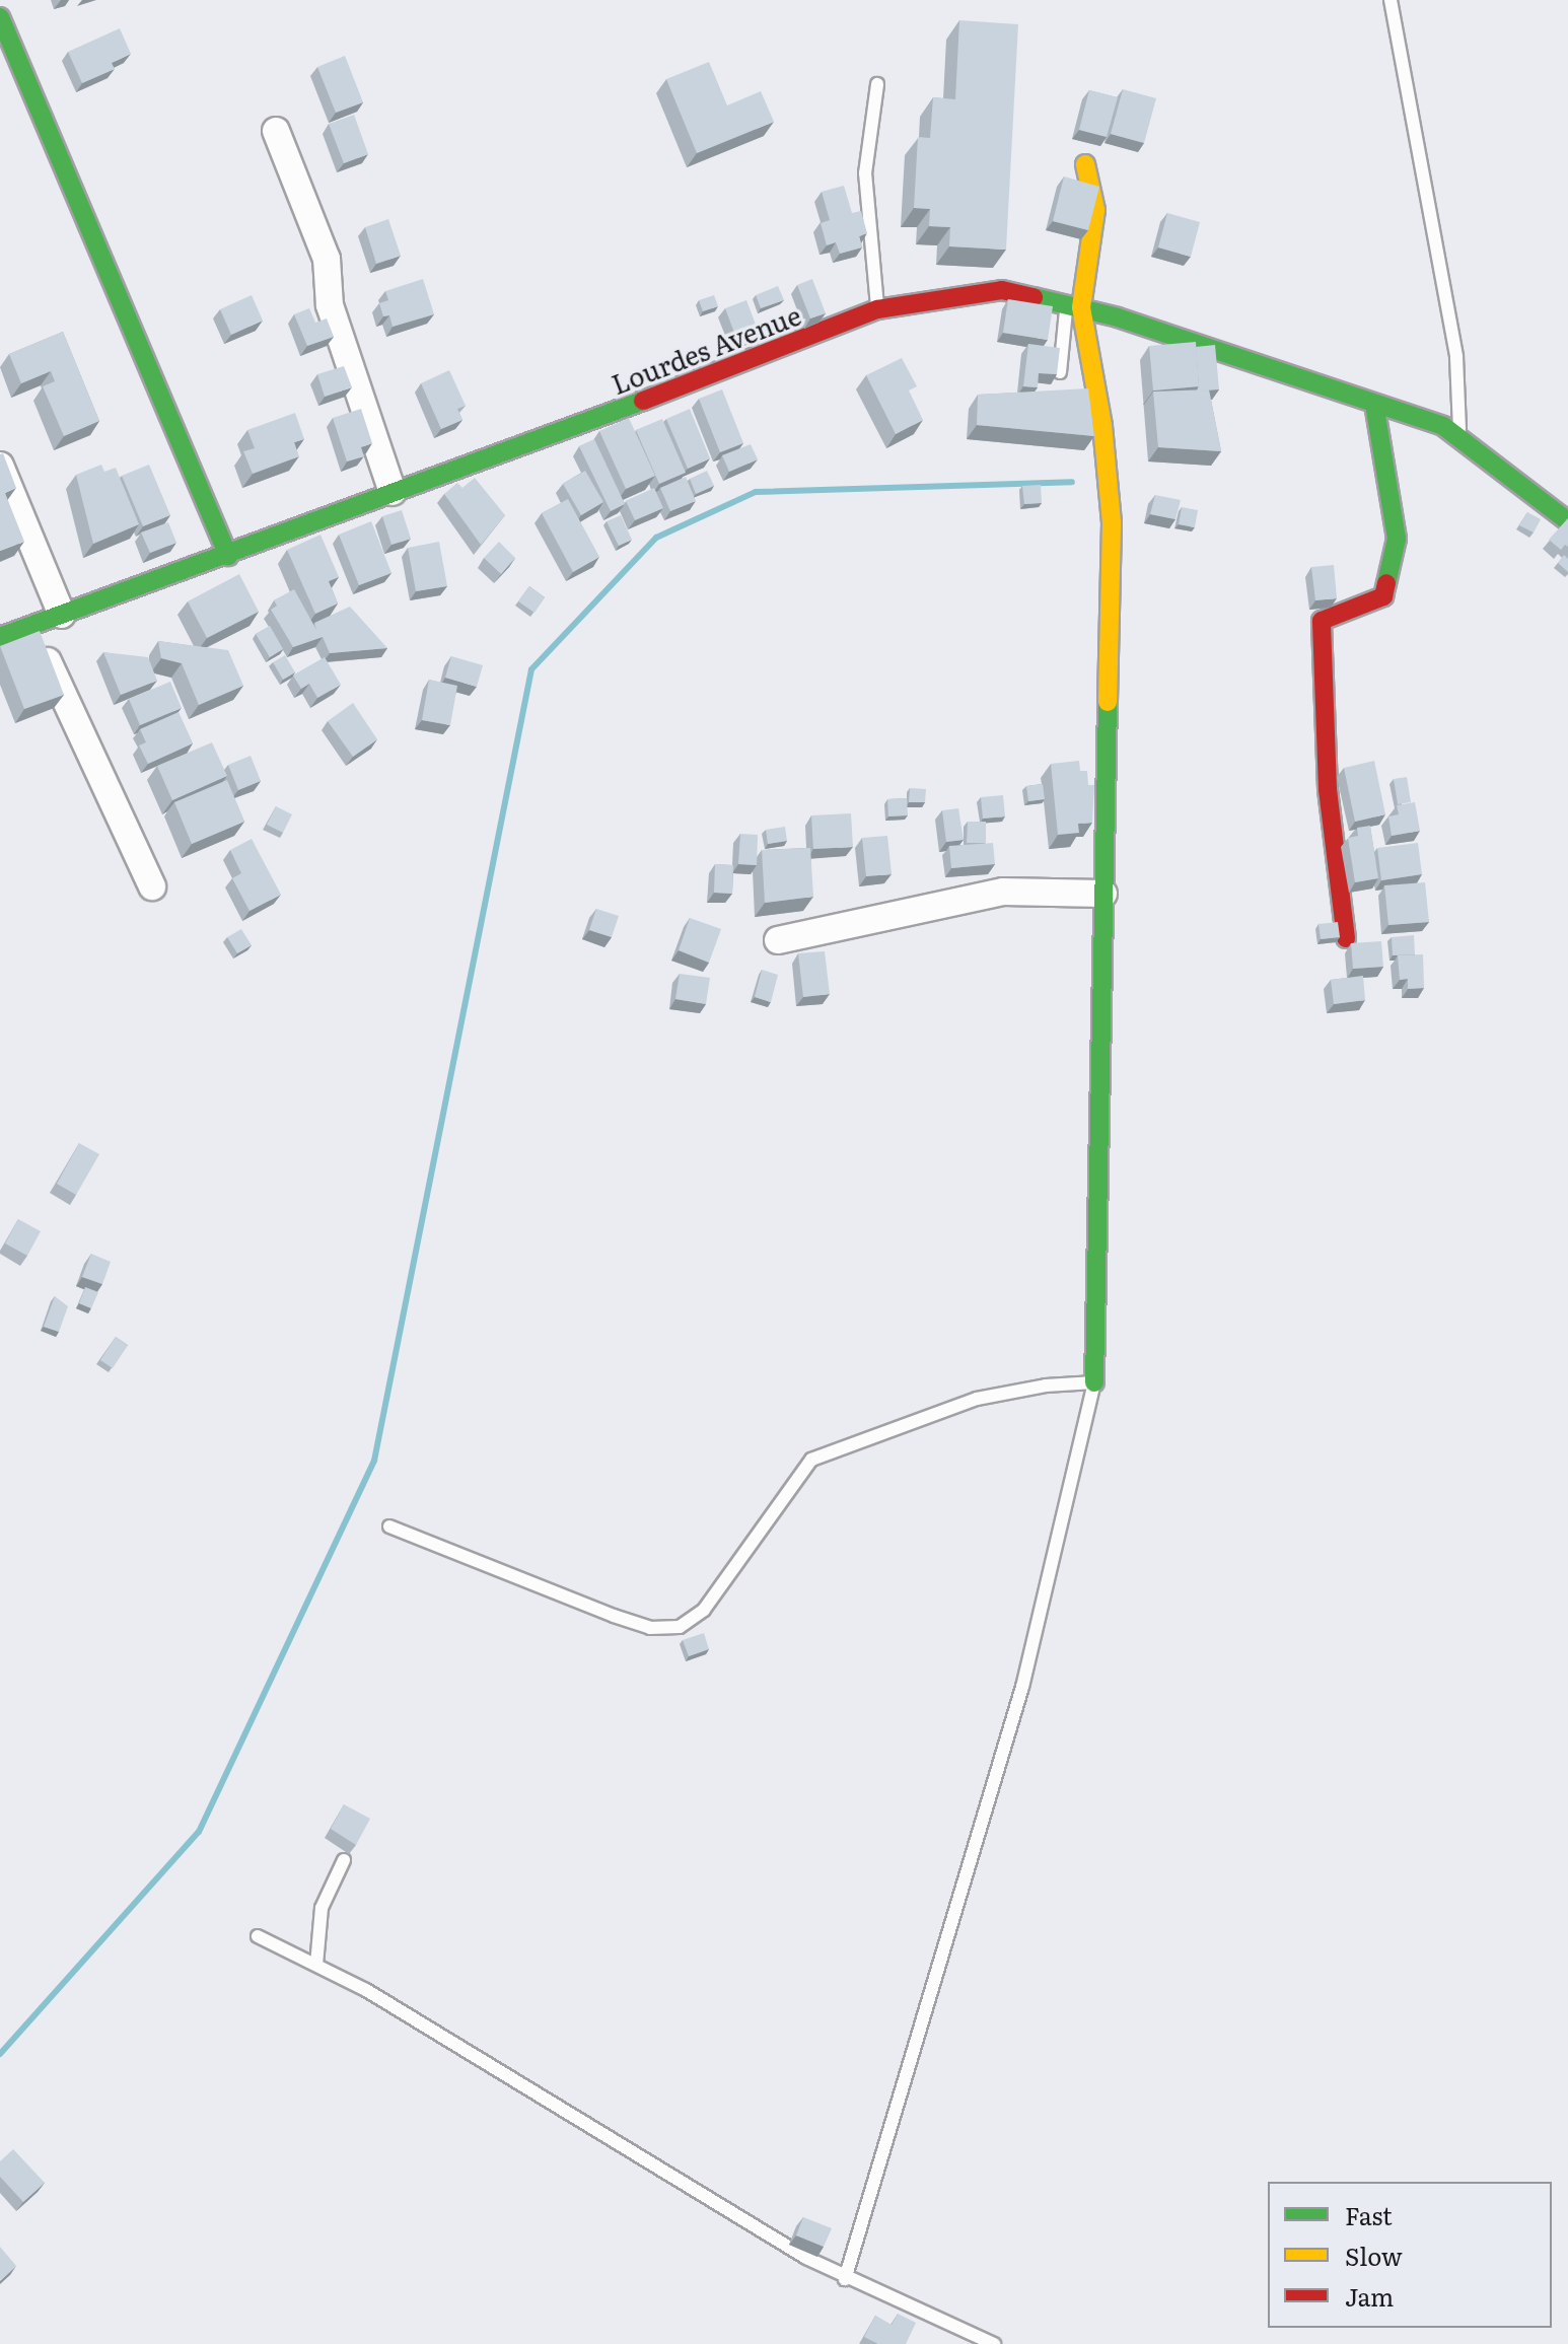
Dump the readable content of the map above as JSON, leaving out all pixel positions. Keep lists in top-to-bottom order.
{
  "streets": {
    "street": ["Lourdes Avenue"]
  },
  "legend": ["Fast", "Slow", "Jam"]
}
